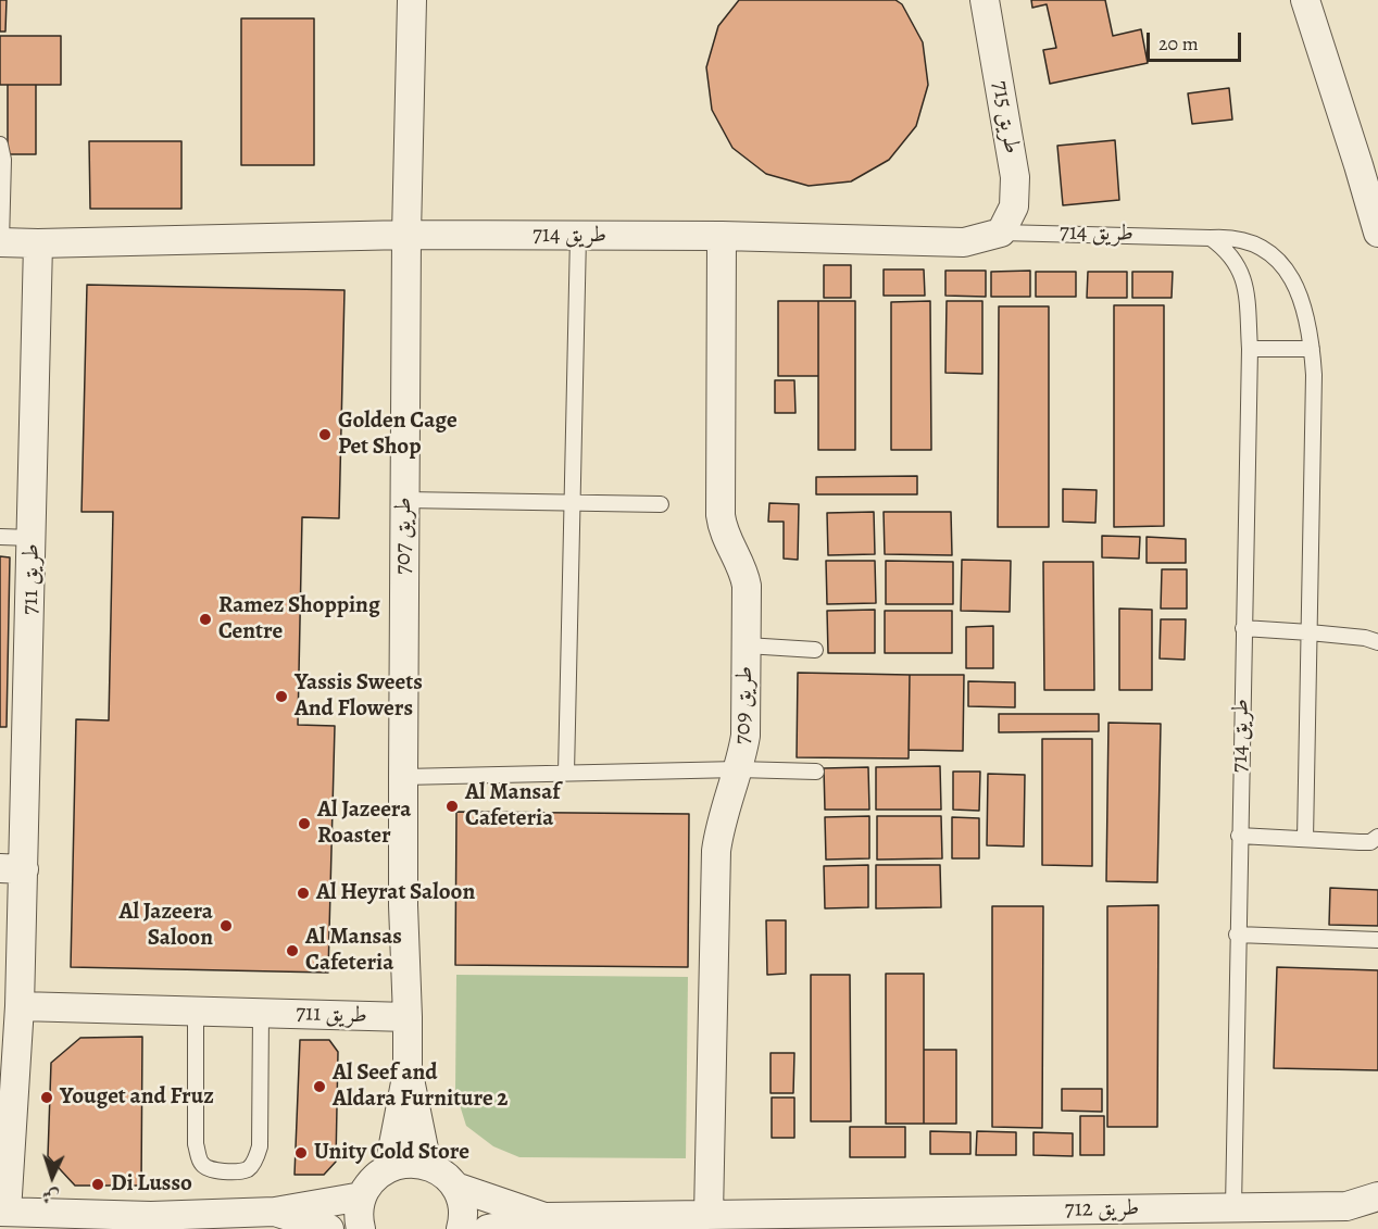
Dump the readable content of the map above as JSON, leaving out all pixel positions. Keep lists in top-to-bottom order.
{
  "streets": {
    "street": [
      "طريق 715",
      "طريق 714",
      "طريق 707",
      "طريق 711",
      "طريق 709",
      "طريق 712"
    ]
  },
  "crossings": [
    ["طريق 715", "طريق 714"],
    ["طريق 714", "طريق 707"],
    ["طريق 714", "طريق 711"],
    ["طريق 714", "طريق 709"],
    ["طريق 714", "طريق 712"],
    ["طريق 707", "طريق 711"],
    ["طريق 707", "طريق 712"],
    ["طريق 709", "طريق 712"]
  ],
  "places": [
    "Golden Cage Pet Shop",
    "Ramez Shopping Centre",
    "Yassis Sweets And Flowers",
    "Al Mansaf Cafeteria",
    "Al Jazeera Roaster",
    "Al Heyrat Saloon",
    "Al Jazeera Saloon",
    "Al Mansas Cafeteria",
    "Al Seef and Aldara Furniture 2",
    "Youget and Fruz",
    "Unity Cold Store",
    "Di Lusso"
  ],
  "scale_bar": "20 m",
  "north": "bottom"
}
